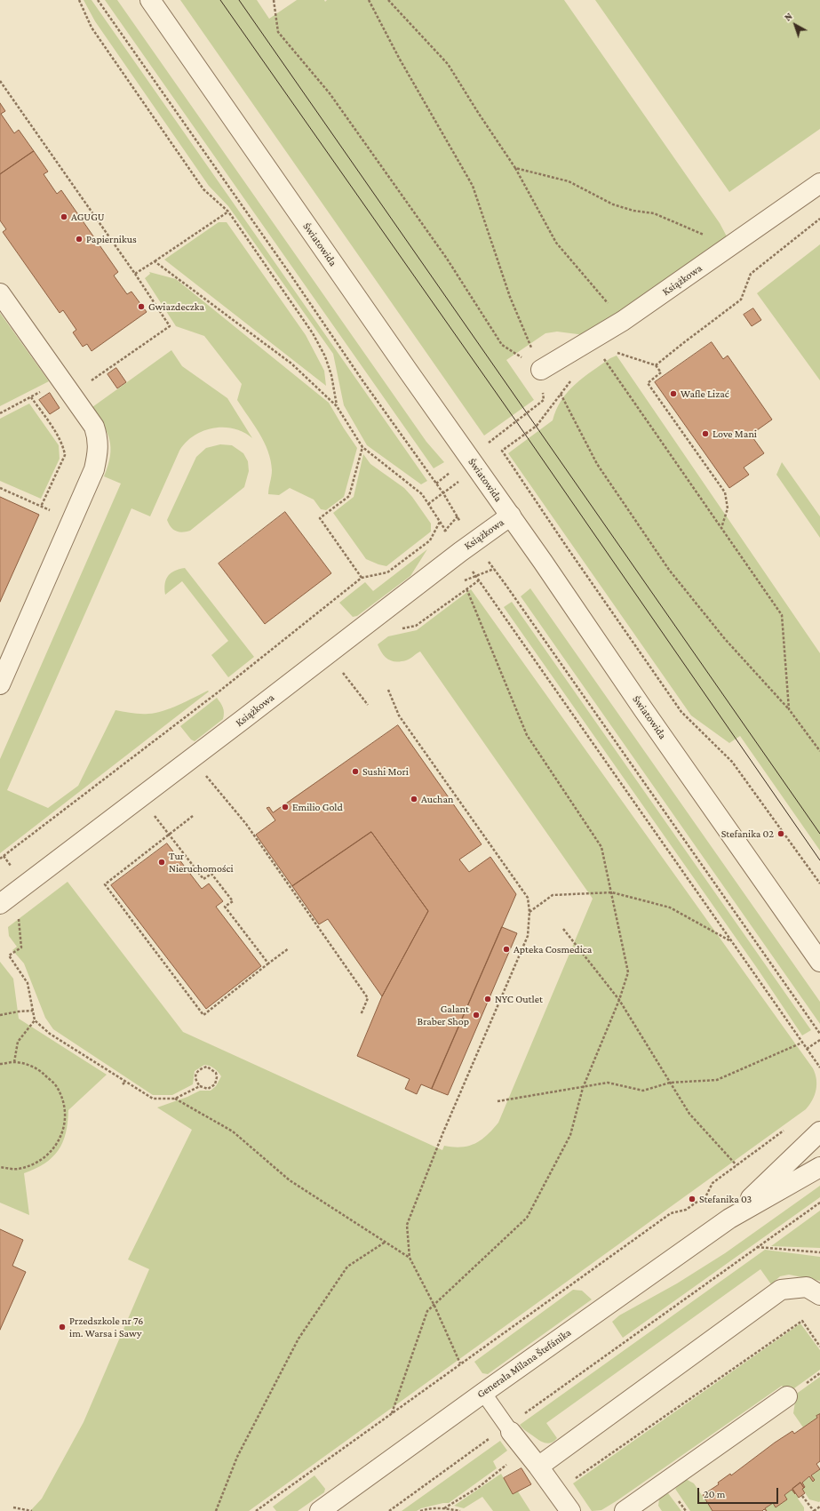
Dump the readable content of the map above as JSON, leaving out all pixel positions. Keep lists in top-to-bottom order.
{
  "streets": {
    "street": ["Światowida", "Książkowa", "Generała Milana Štefánika"]
  },
  "crossings": [
    ["Światowida", "Książkowa"]
  ],
  "places": [
    "AGUGU",
    "Papiernikus",
    "Gwiazdeczka",
    "Wafle Lizać",
    "Love Mani",
    "Sushi Mori",
    "Auchan",
    "Emilio Gold",
    "Stefanika 02",
    "Tur Nieruchomości",
    "Apteka Cosmedica",
    "NYC Outlet",
    "Galant Braber Shop",
    "Stefanika 03",
    "Przedszkole nr 76 im. Warsa i Sawy"
  ],
  "scale_bar": "20 m",
  "north": "top left"
}
